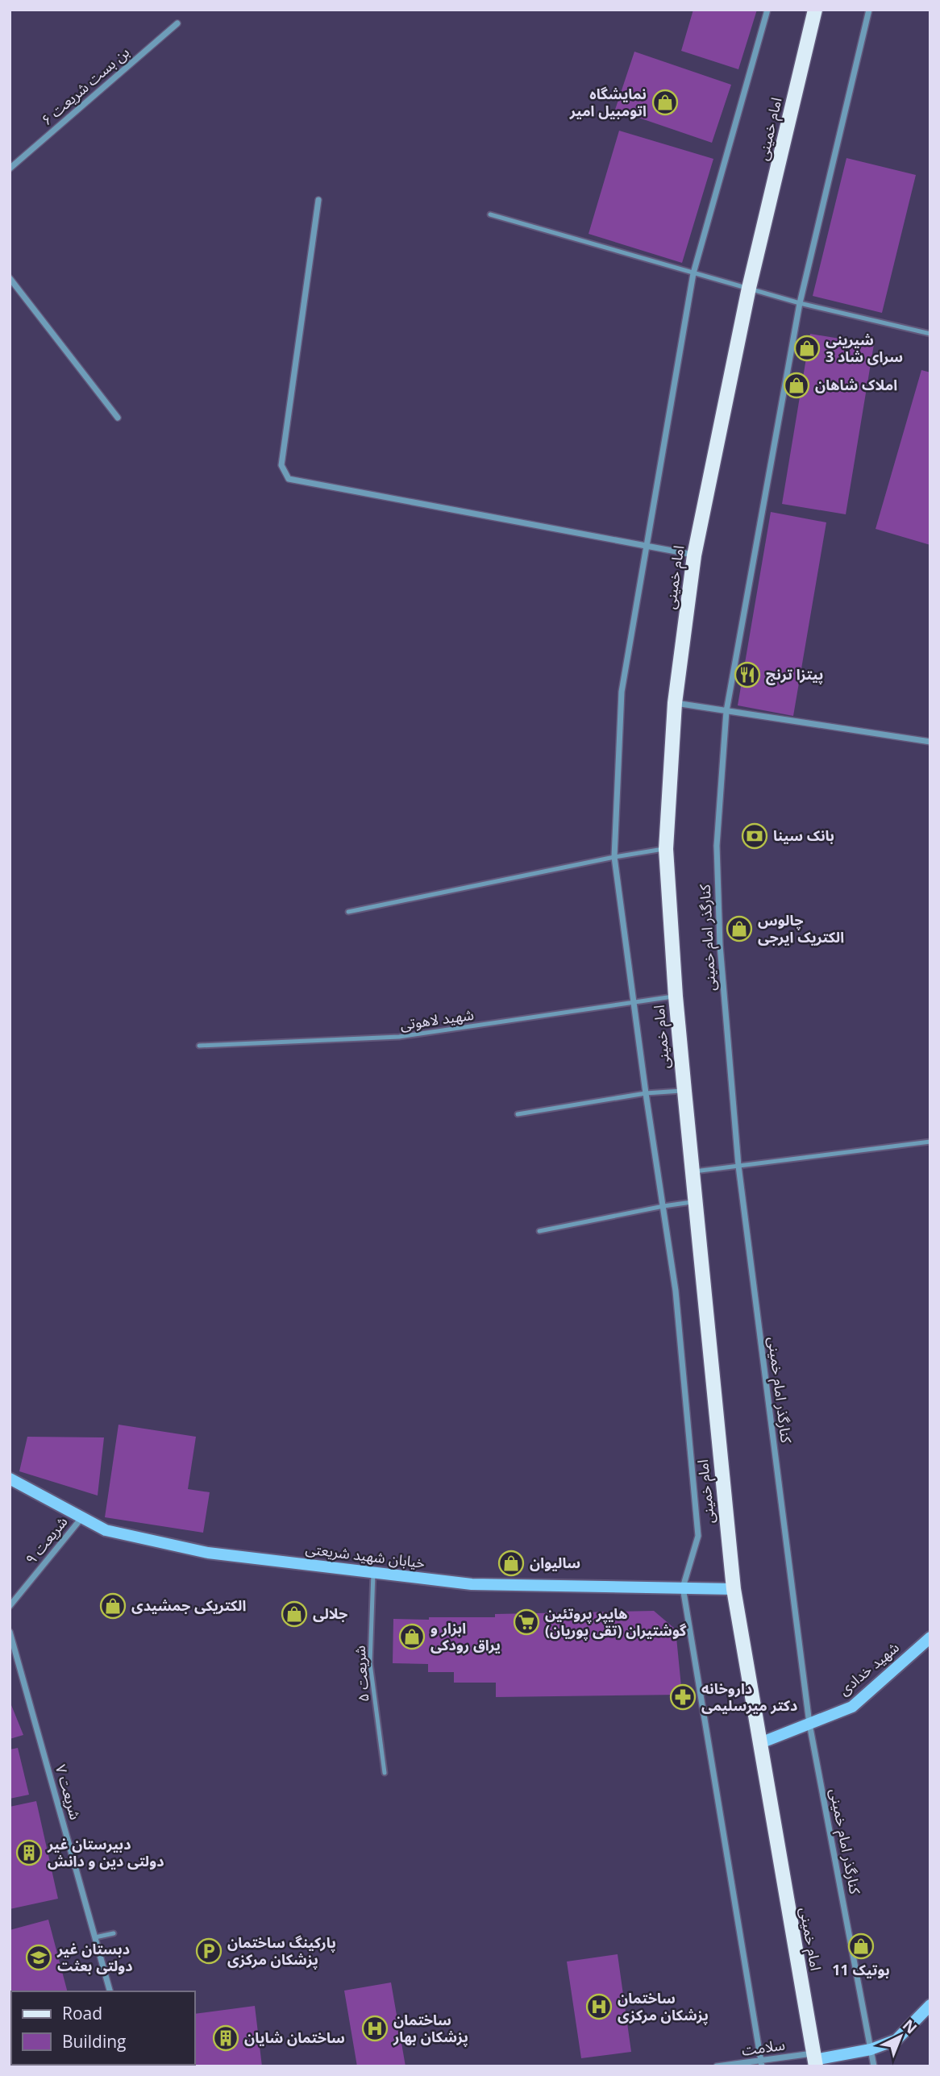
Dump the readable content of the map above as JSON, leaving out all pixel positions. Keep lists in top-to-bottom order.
{
  "streets": {
    "main road": ["امام خمینی"],
    "street": [
      "بن بست شریعت ۶",
      "کنارگذر امام خمینی",
      "شریعت ۹",
      "خیابان شهید شریعتی",
      "شهید خدادی",
      "شریعت ۷",
      "سلامت"
    ],
    "lane": ["شهید لاهوتی", "شریعت ۵"]
  },
  "crossings": [
    ["امام خمینی", "شهید لاهوتی"],
    ["امام خمینی", "خیابان شهید شریعتی"],
    ["امام خمینی", "شهید خدادی"],
    ["امام خمینی", "سلامت"],
    ["کنارگذر امام خمینی", "شهید خدادی"],
    ["شریعت ۹", "خیابان شهید شریعتی"],
    ["خیابان شهید شریعتی", "شریعت ۵"]
  ],
  "places": {
    "shop": [
      "نمایشگاه اتومبیل امیر",
      "شیرینی سرای شاد 3",
      "املاک شاهان",
      "چالوس الکتریک ایرجی",
      "سالیوان",
      "الکتریکی جمشیدی",
      "جلالی",
      "ابزار و یراق رودکی",
      "بوتیک 11"
    ],
    "restaurant": ["پیتزا ترنج"],
    "bank": ["بانک سینا"],
    "supermarket": ["هایپر پروتئین گوشتیران (تقی پوریان)"],
    "pharmacy": ["داروخانه دکتر میرسلیمی"],
    "building": ["دبیرستان غیر دولتی دین و دانش", "ساختمان شایان"],
    "parking": ["پارکینگ ساختمان پزشکان مرکزی"],
    "school or university": ["دبستان غیر دولتی بعثت"],
    "hospital": ["ساختمان پزشکان مرکزی", "ساختمان پزشکان بهار"]
  },
  "legend": ["Road", "Building"],
  "north": "top right"
}
